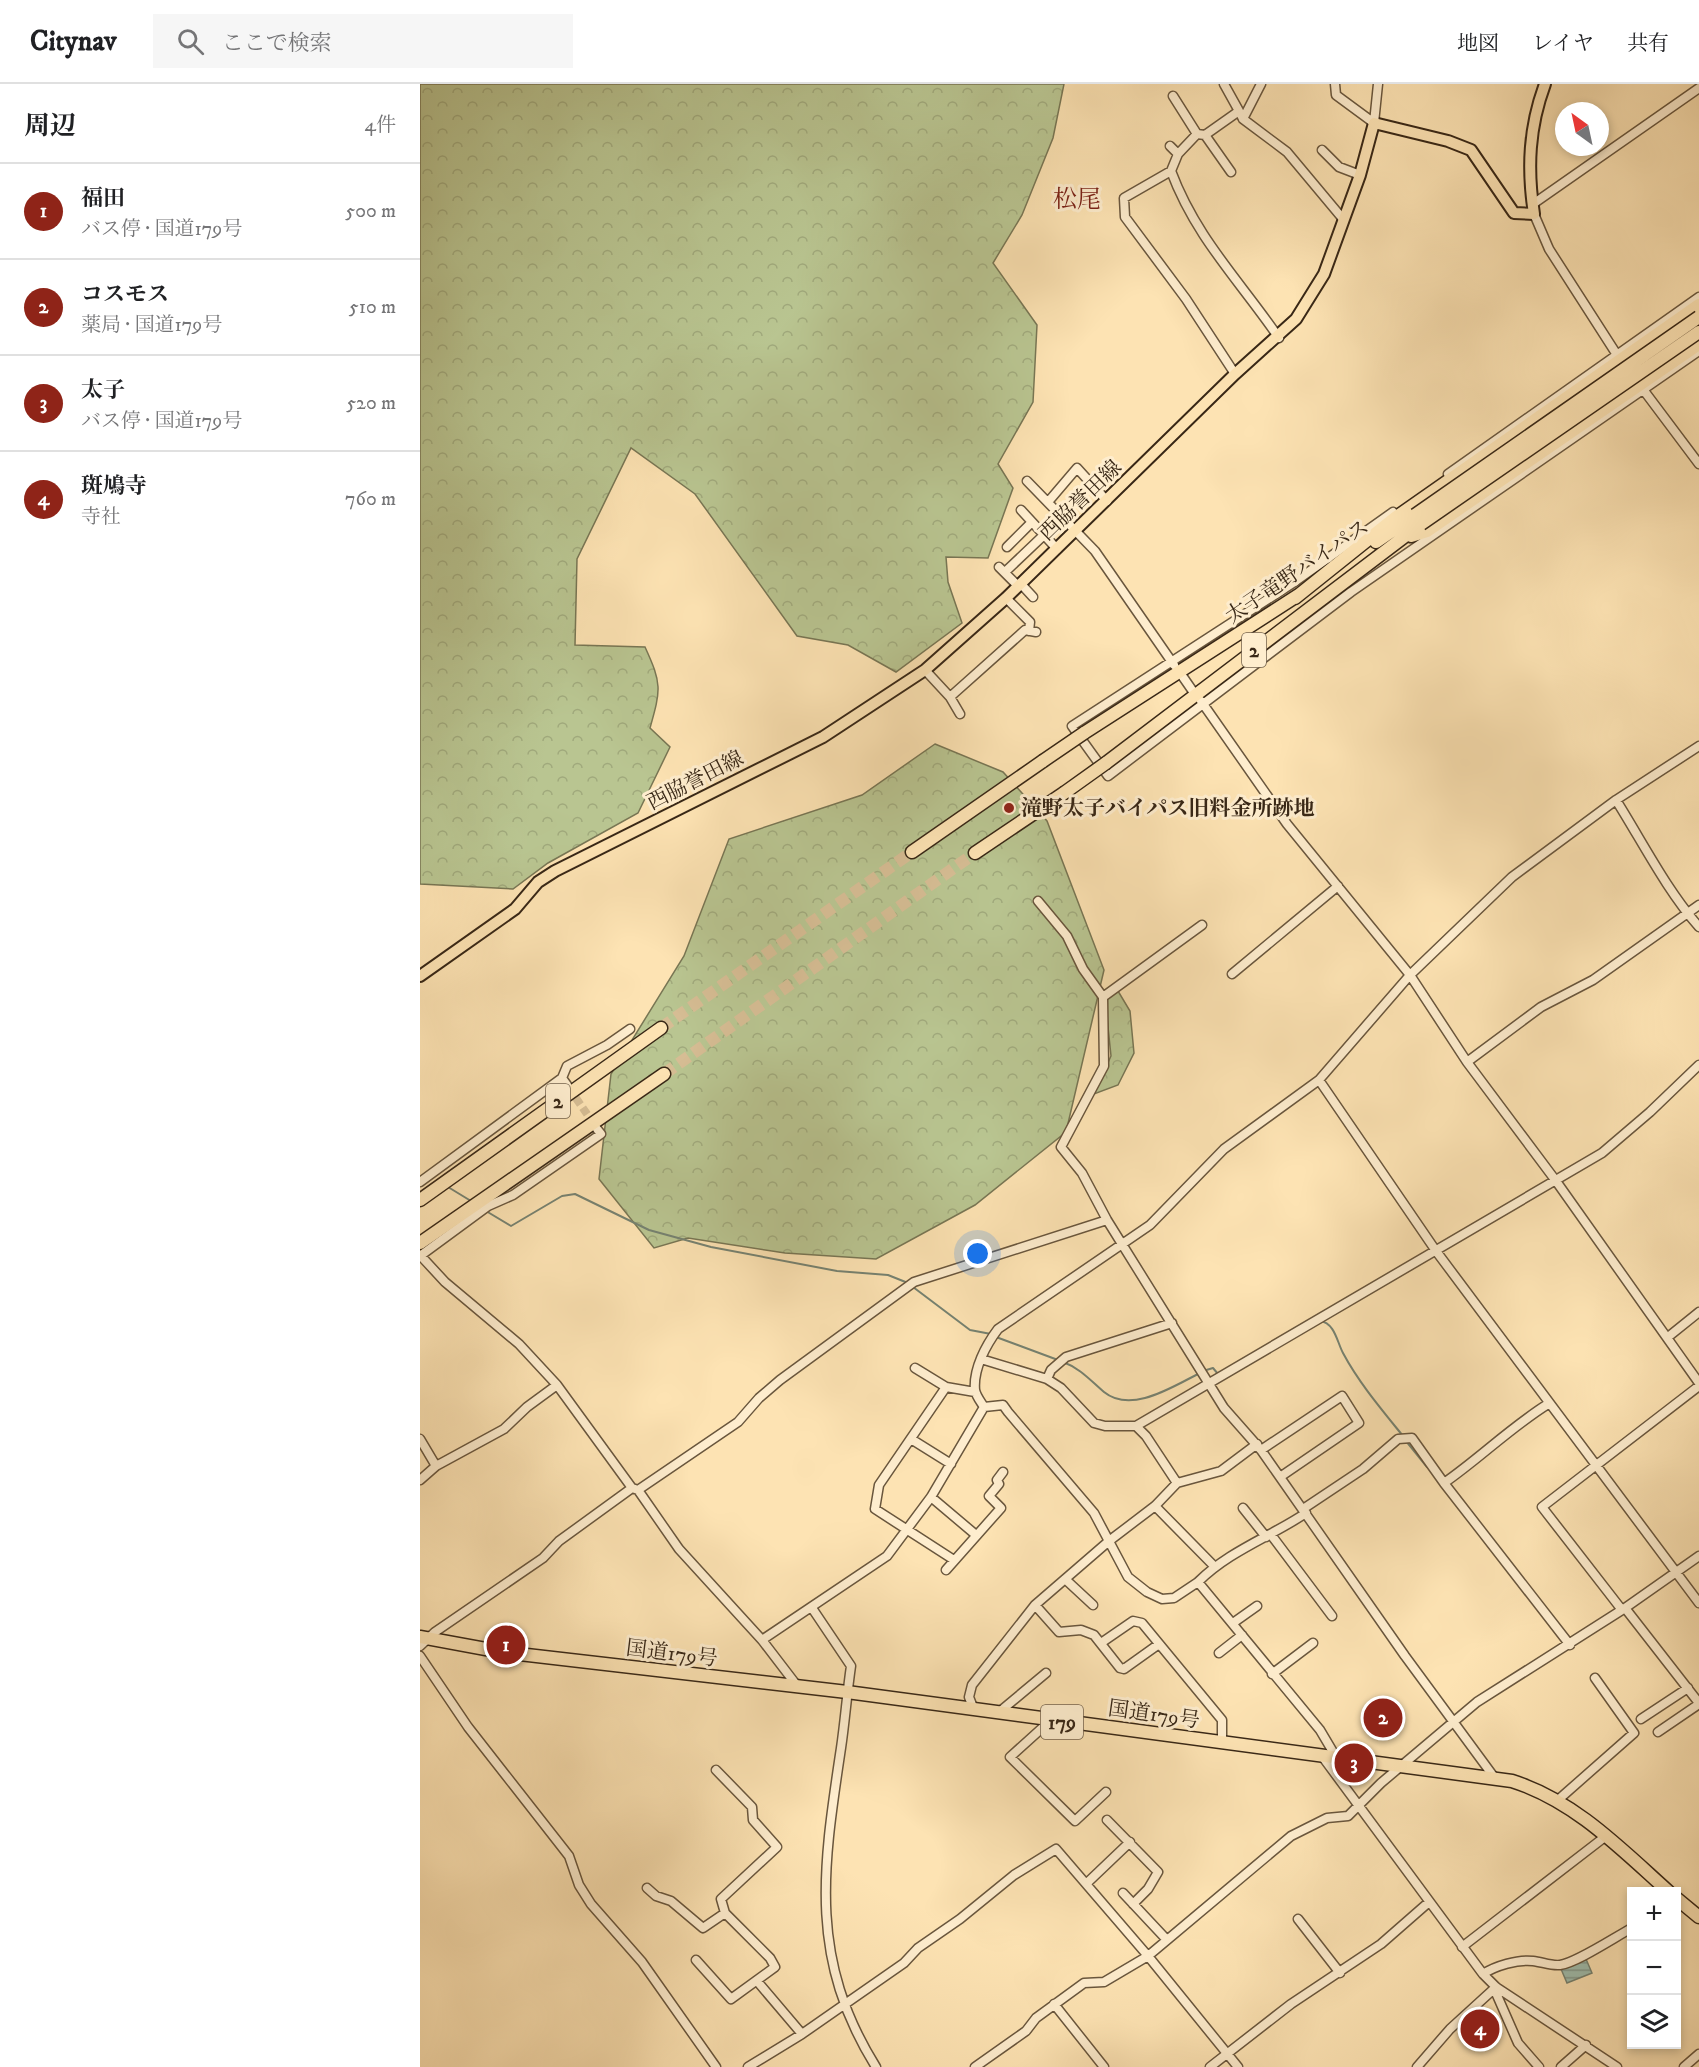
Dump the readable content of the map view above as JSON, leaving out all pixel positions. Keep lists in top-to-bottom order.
{
  "streets": {
    "highway": [
      "太子竜野バイパス",
      "2",
      "国道179号",
      "179"
    ],
    "main road": ["西脇誉田線"]
  },
  "districts": ["松尾"],
  "places": ["滝野太子バイパス旧料金所跡地"],
  "north": "top left",
  "page": {
    "header": "Citynav",
    "search": "ここで検索",
    "nav": ["地図", "レイヤ", "共有"],
    "heading": ["周辺", "4件"],
    "list": [
      {
        "mark": "1",
        "name": "福田",
        "note": "バス停 · 国道179号",
        "value": "500 m"
      },
      {
        "mark": "2",
        "name": "コスモス",
        "note": "薬局 · 国道179号",
        "value": "510 m"
      },
      {
        "mark": "3",
        "name": "太子",
        "note": "バス停 · 国道179号",
        "value": "520 m"
      },
      {
        "mark": "4",
        "name": "斑鳩寺",
        "note": "寺社",
        "value": "760 m"
      }
    ],
    "pins": [
      "1",
      "2",
      "3",
      "4"
    ],
    "map_buttons": ["+", "−"]
  }
}
